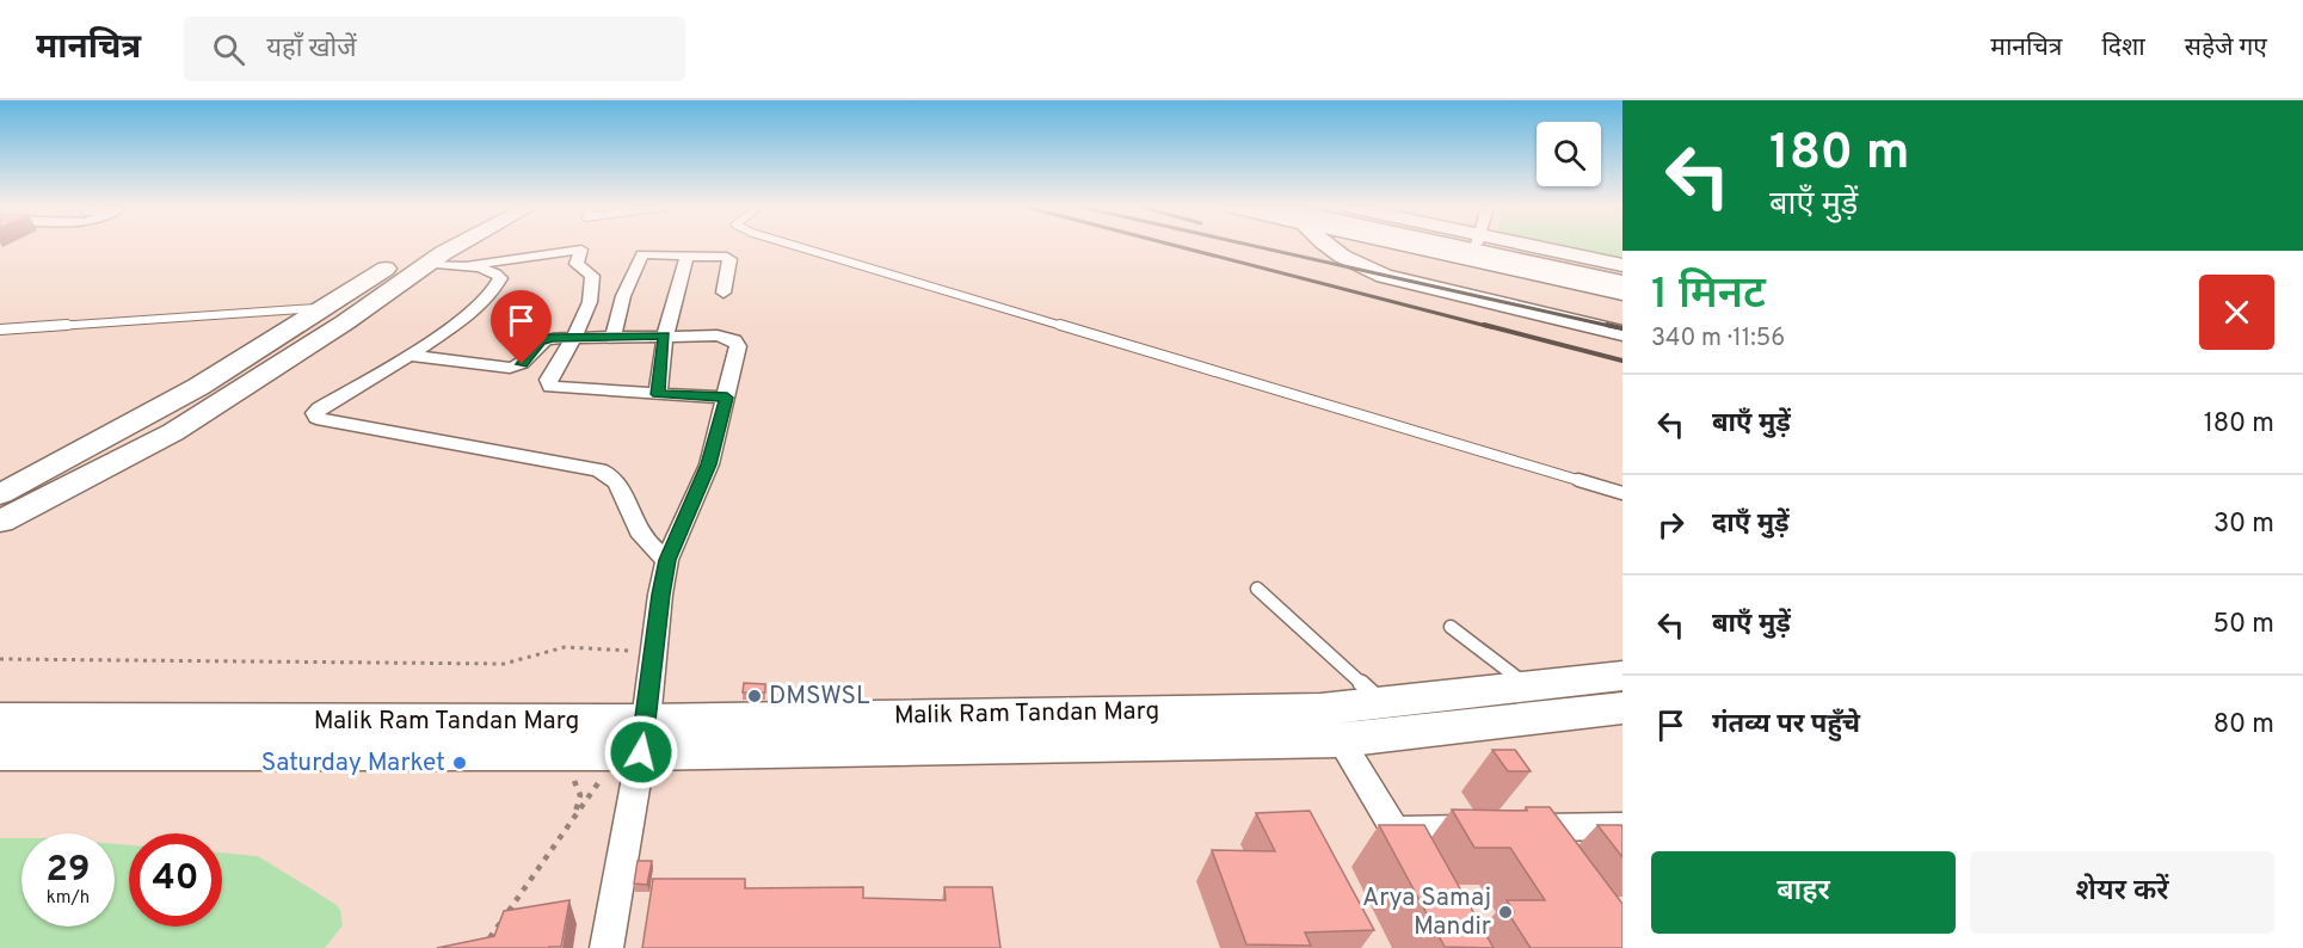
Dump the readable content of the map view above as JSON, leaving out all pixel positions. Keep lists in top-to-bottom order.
{
  "streets": {
    "street": ["Malik Ram Tandan Marg"]
  },
  "places": ["DMSWSL", "Saturday Market", "Arya Samaj Mandir"],
  "page": {
    "header": "मानचित्र",
    "search": "यहाँ खोजें",
    "nav": ["मानचित्र", "दिशा", "सहेजे गए"],
    "turn": ["180 m", "बाएँ मुड़ें"],
    "heading": ["1 मिनट", "340 m · 11:56"],
    "list": [
      {
        "name": "बाएँ मुड़ें",
        "value": "180 m"
      },
      {
        "name": "दाएँ मुड़ें",
        "value": "30 m"
      },
      {
        "name": "बाएँ मुड़ें",
        "value": "50 m"
      },
      {
        "name": "गंतव्य पर पहुँचे",
        "value": "80 m"
      }
    ],
    "speed": "29 km/h",
    "limit": "40",
    "buttons": ["बाहर", "शेयर करें"]
  }
}
